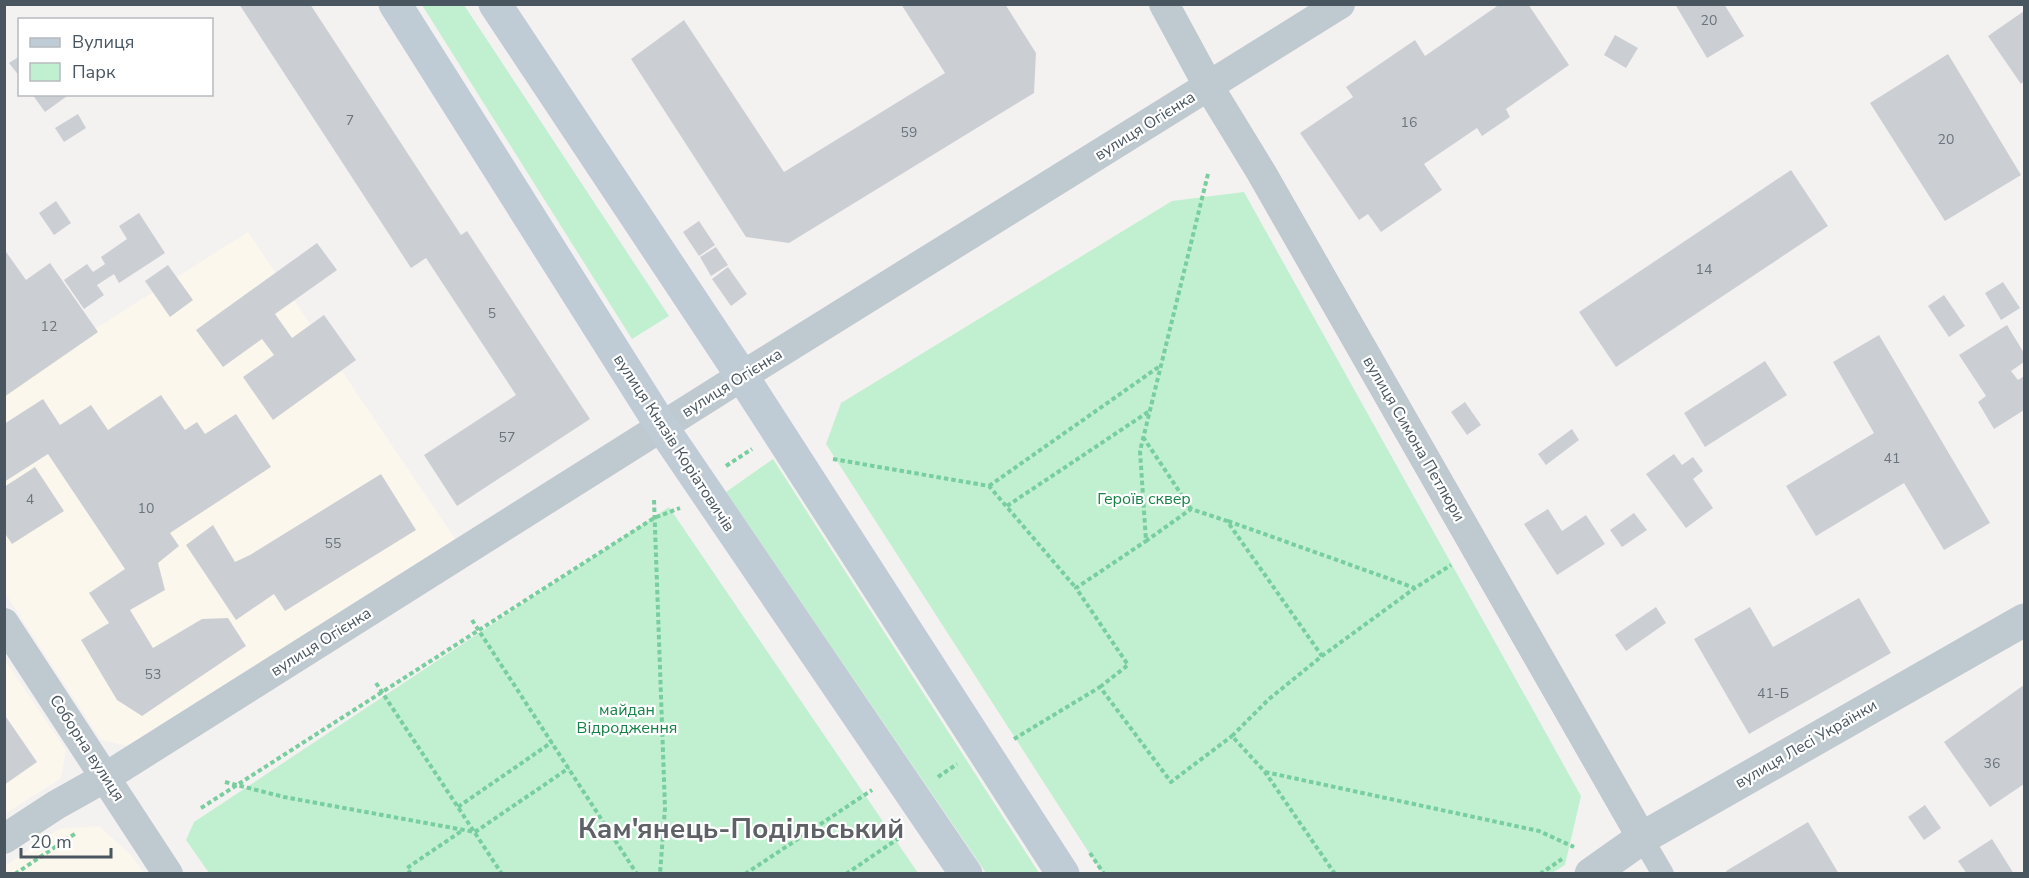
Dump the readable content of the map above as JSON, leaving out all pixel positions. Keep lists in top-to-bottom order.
{
  "streets": {
    "main road": ["вулиця Князів Коріатовичів"],
    "street": [
      "вулиця Огієнка",
      "вулиця Симона Петлюри",
      "вулиця Лесі Українки",
      "Соборна вулиця"
    ]
  },
  "crossings": [
    ["вулиця Огієнка", "вулиця Симона Петлюри"],
    ["вулиця Огієнка", "вулиця Князів Коріатовичів"],
    ["вулиця Огієнка", "Соборна вулиця"],
    ["вулиця Симона Петлюри", "вулиця Лесі Українки"]
  ],
  "districts": ["Кам'янець-Подільський"],
  "parks": ["Героїв сквер", "майдан Відродження"],
  "house_numbers": [
    "20",
    "7",
    "16",
    "59",
    "20",
    "14",
    "5",
    "12",
    "57",
    "41",
    "4",
    "10",
    "55",
    "53",
    "41-Б",
    "36"
  ],
  "legend": ["Вулиця", "Парк"],
  "scale_bar": "20 m"
}
